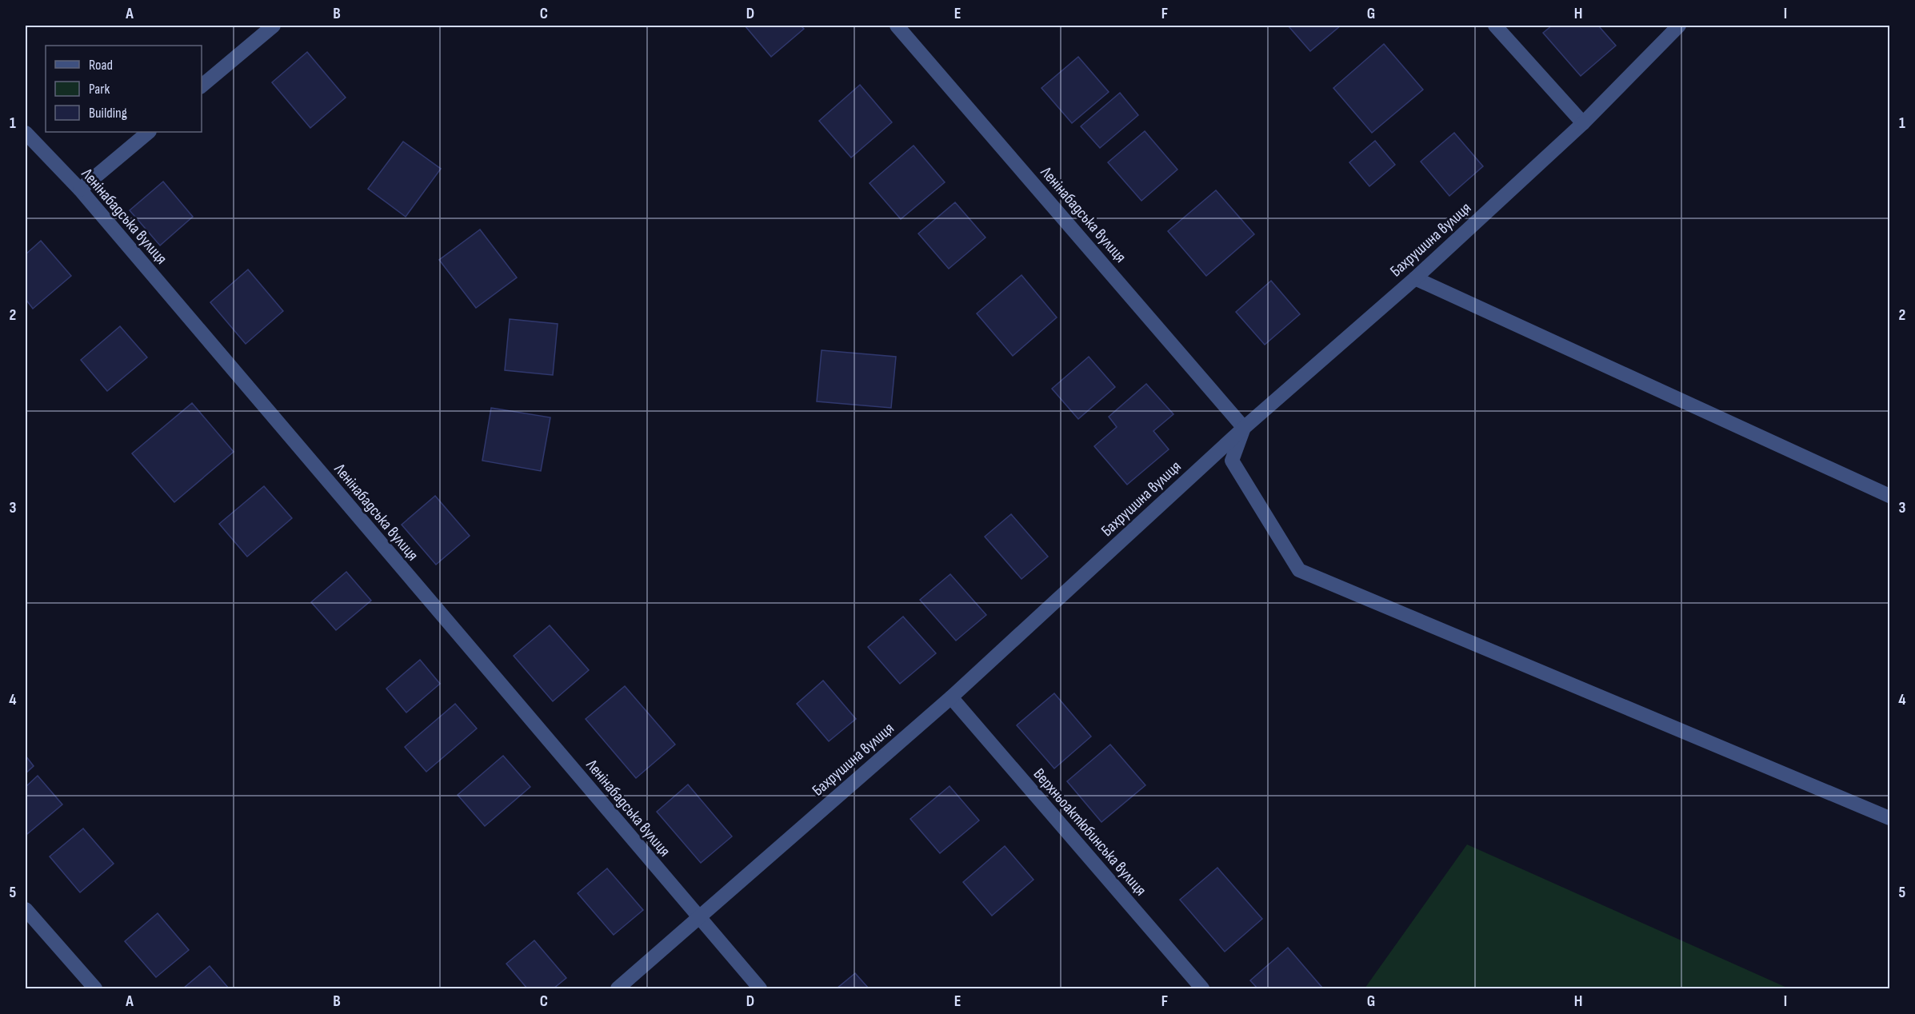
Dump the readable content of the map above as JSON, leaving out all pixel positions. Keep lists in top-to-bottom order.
{
  "streets": {
    "street": ["Ленінабадська вулиця", "Бахрушина вулиця", "Верхньоактюбинська вулиця"]
  },
  "crossings": [
    ["Ленінабадська вулиця", "Бахрушина вулиця"],
    ["Бахрушина вулиця", "Верхньоактюбинська вулиця"]
  ],
  "legend": ["Road", "Park", "Building"],
  "grid": {
    "columns": [
      "A",
      "B",
      "C",
      "D",
      "E",
      "F",
      "G",
      "H",
      "I"
    ],
    "rows": [
      "1",
      "2",
      "3",
      "4",
      "5"
    ]
  }
}
